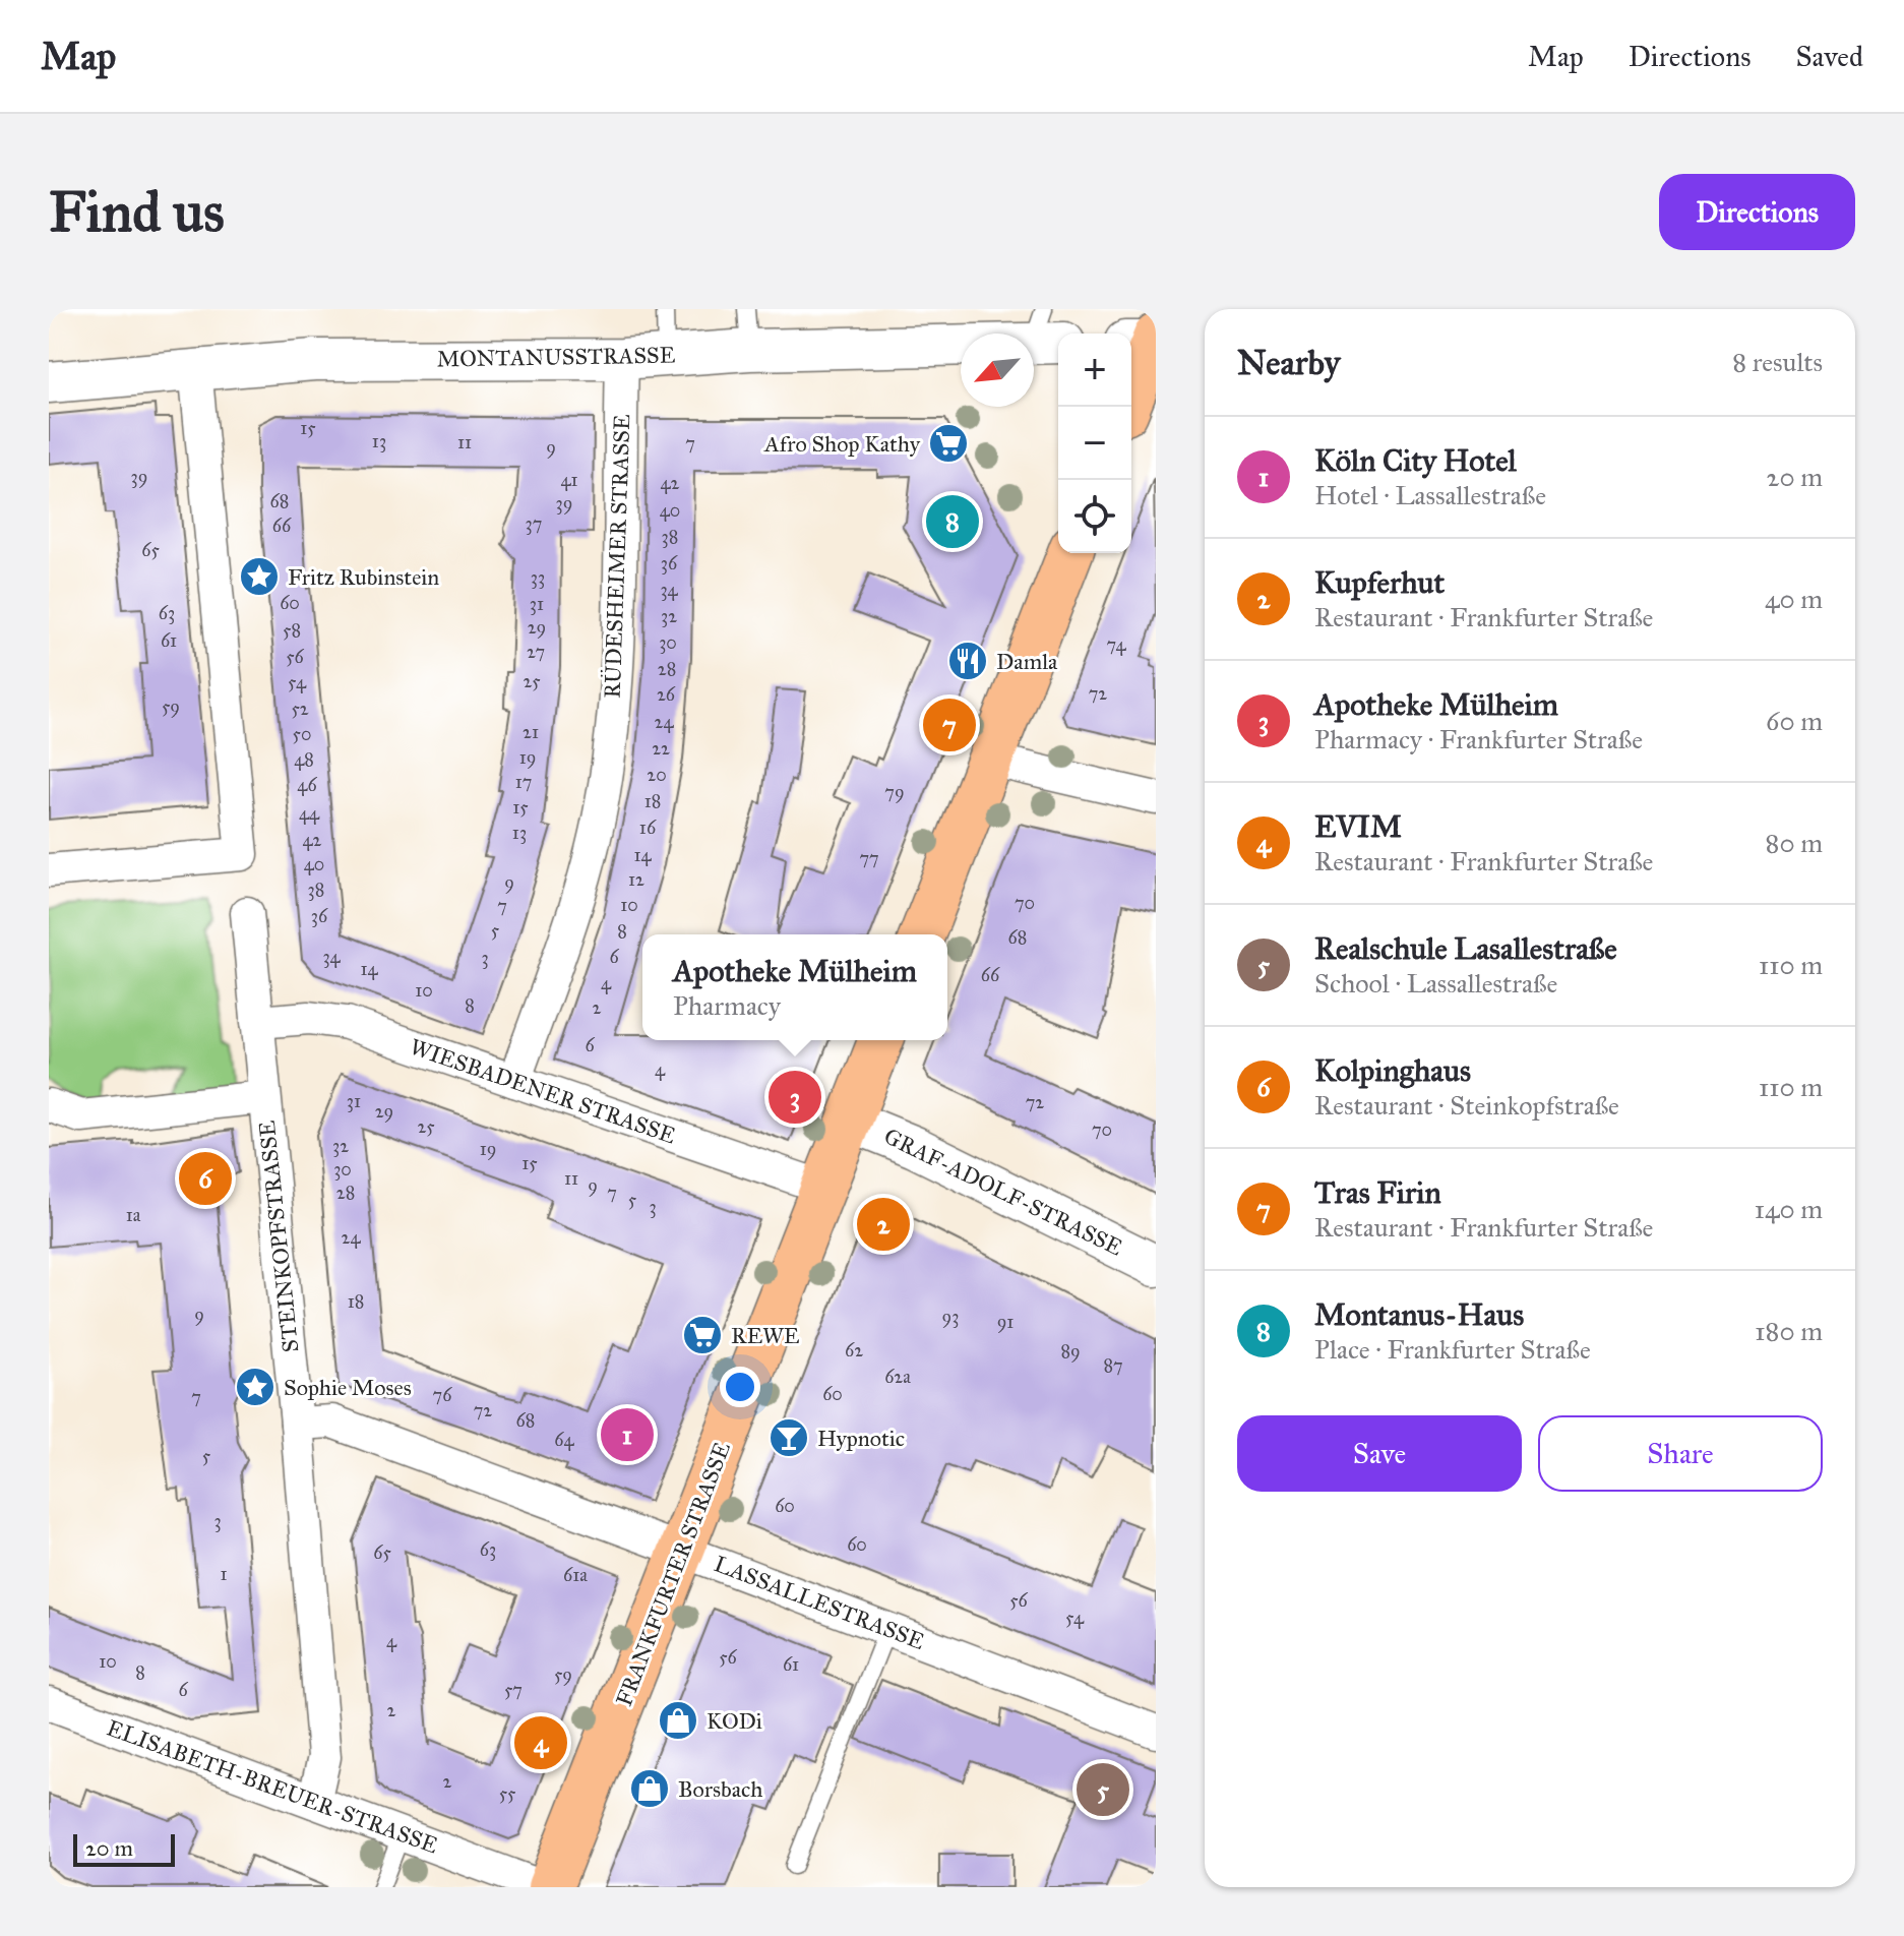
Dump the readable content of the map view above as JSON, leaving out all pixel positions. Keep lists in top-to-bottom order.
{
  "streets": {
    "main road": ["FRANKFURTER STRASSE"],
    "street": [
      "MONTANUSSTRASSE",
      "RÜDESHEIMER STRASSE",
      "WIESBADENER STRASSE",
      "GRAF-ADOLF-STRASSE",
      "STEINKOPFSTRASSE",
      "LASSALLESTRASSE",
      "ELISABETH-BREUER-STRASSE"
    ]
  },
  "crossings": [
    ["MONTANUSSTRASSE", "RÜDESHEIMER STRASSE"],
    ["RÜDESHEIMER STRASSE", "WIESBADENER STRASSE"],
    ["WIESBADENER STRASSE", "STEINKOPFSTRASSE"],
    ["WIESBADENER STRASSE", "FRANKFURTER STRASSE"],
    ["GRAF-ADOLF-STRASSE", "FRANKFURTER STRASSE"],
    ["STEINKOPFSTRASSE", "LASSALLESTRASSE"],
    ["STEINKOPFSTRASSE", "ELISABETH-BREUER-STRASSE"],
    ["FRANKFURTER STRASSE", "LASSALLESTRASSE"]
  ],
  "places": {
    "supermarket": ["Afro Shop Kathy", "REWE"],
    "place": ["Fritz Rubinstein", "Sophie Moses"],
    "restaurant": ["Damla"],
    "bar": ["Hypnotic"],
    "shop": ["KODi", "Borsbach"]
  },
  "house_numbers": [
    "15",
    "13",
    "11",
    "7",
    "9",
    "39",
    "41",
    "42",
    "68",
    "39",
    "40",
    "37",
    "66",
    "38",
    "65",
    "36",
    "33",
    "34",
    "60",
    "31",
    "63",
    "32",
    "29",
    "58",
    "61",
    "30",
    "74",
    "27",
    "56",
    "28",
    "25",
    "54",
    "72",
    "26",
    "59",
    "52",
    "24",
    "21",
    "50",
    "22",
    "19",
    "48",
    "20",
    "17",
    "46",
    "79",
    "18",
    "15",
    "44",
    "16",
    "13",
    "42",
    "14",
    "77",
    "40",
    "12",
    "9",
    "38",
    "70",
    "10",
    "7",
    "36",
    "5",
    "8",
    "68",
    "34",
    "6",
    "3",
    "14",
    "66",
    "4",
    "10",
    "8",
    "2",
    "6",
    "4",
    "31",
    "72",
    "29",
    "25",
    "70",
    "32",
    "19",
    "15",
    "30",
    "11",
    "9",
    "28",
    "7",
    "5",
    "3",
    "1a",
    "24",
    "18",
    "9",
    "93",
    "91",
    "62",
    "89",
    "87",
    "62a",
    "60",
    "76",
    "7",
    "72",
    "68",
    "64",
    "5",
    "60",
    "3",
    "60",
    "63",
    "65",
    "1",
    "61a",
    "56",
    "54",
    "4",
    "56",
    "10",
    "61",
    "8",
    "59",
    "6",
    "57",
    "2",
    "2",
    "55"
  ],
  "scale_bar": "20 m",
  "north": "bottom left",
  "page": {
    "header": "Map",
    "nav": ["Map", "Directions", "Saved"],
    "buttons": [
      "Directions",
      ["Save", "Share"]
    ],
    "title": "Find us",
    "heading": ["Nearby", "8 results"],
    "map_buttons": ["+", "−"],
    "list": [
      {
        "mark": "1",
        "name": "Köln City Hotel",
        "note": "Hotel · Lassallestraße",
        "value": "20 m"
      },
      {
        "mark": "2",
        "name": "Kupferhut",
        "note": "Restaurant · Frankfurter Straße",
        "value": "40 m"
      },
      {
        "mark": "3",
        "name": "Apotheke Mülheim",
        "note": "Pharmacy · Frankfurter Straße",
        "value": "60 m"
      },
      {
        "mark": "4",
        "name": "EVIM",
        "note": "Restaurant · Frankfurter Straße",
        "value": "80 m"
      },
      {
        "mark": "5",
        "name": "Realschule Lasallestraße",
        "note": "School · Lassallestraße",
        "value": "110 m"
      },
      {
        "mark": "6",
        "name": "Kolpinghaus",
        "note": "Restaurant · Steinkopfstraße",
        "value": "110 m"
      },
      {
        "mark": "7",
        "name": "Tras Firin",
        "note": "Restaurant · Frankfurter Straße",
        "value": "140 m"
      },
      {
        "mark": "8",
        "name": "Montanus-Haus",
        "note": "Place · Frankfurter Straße",
        "value": "180 m"
      }
    ],
    "pins": [
      "8",
      "7",
      "3",
      "6",
      "2",
      "1",
      "4",
      "5"
    ],
    "popup": ["Apotheke Mülheim", "Pharmacy"],
    "scale": "20 m"
  }
}
